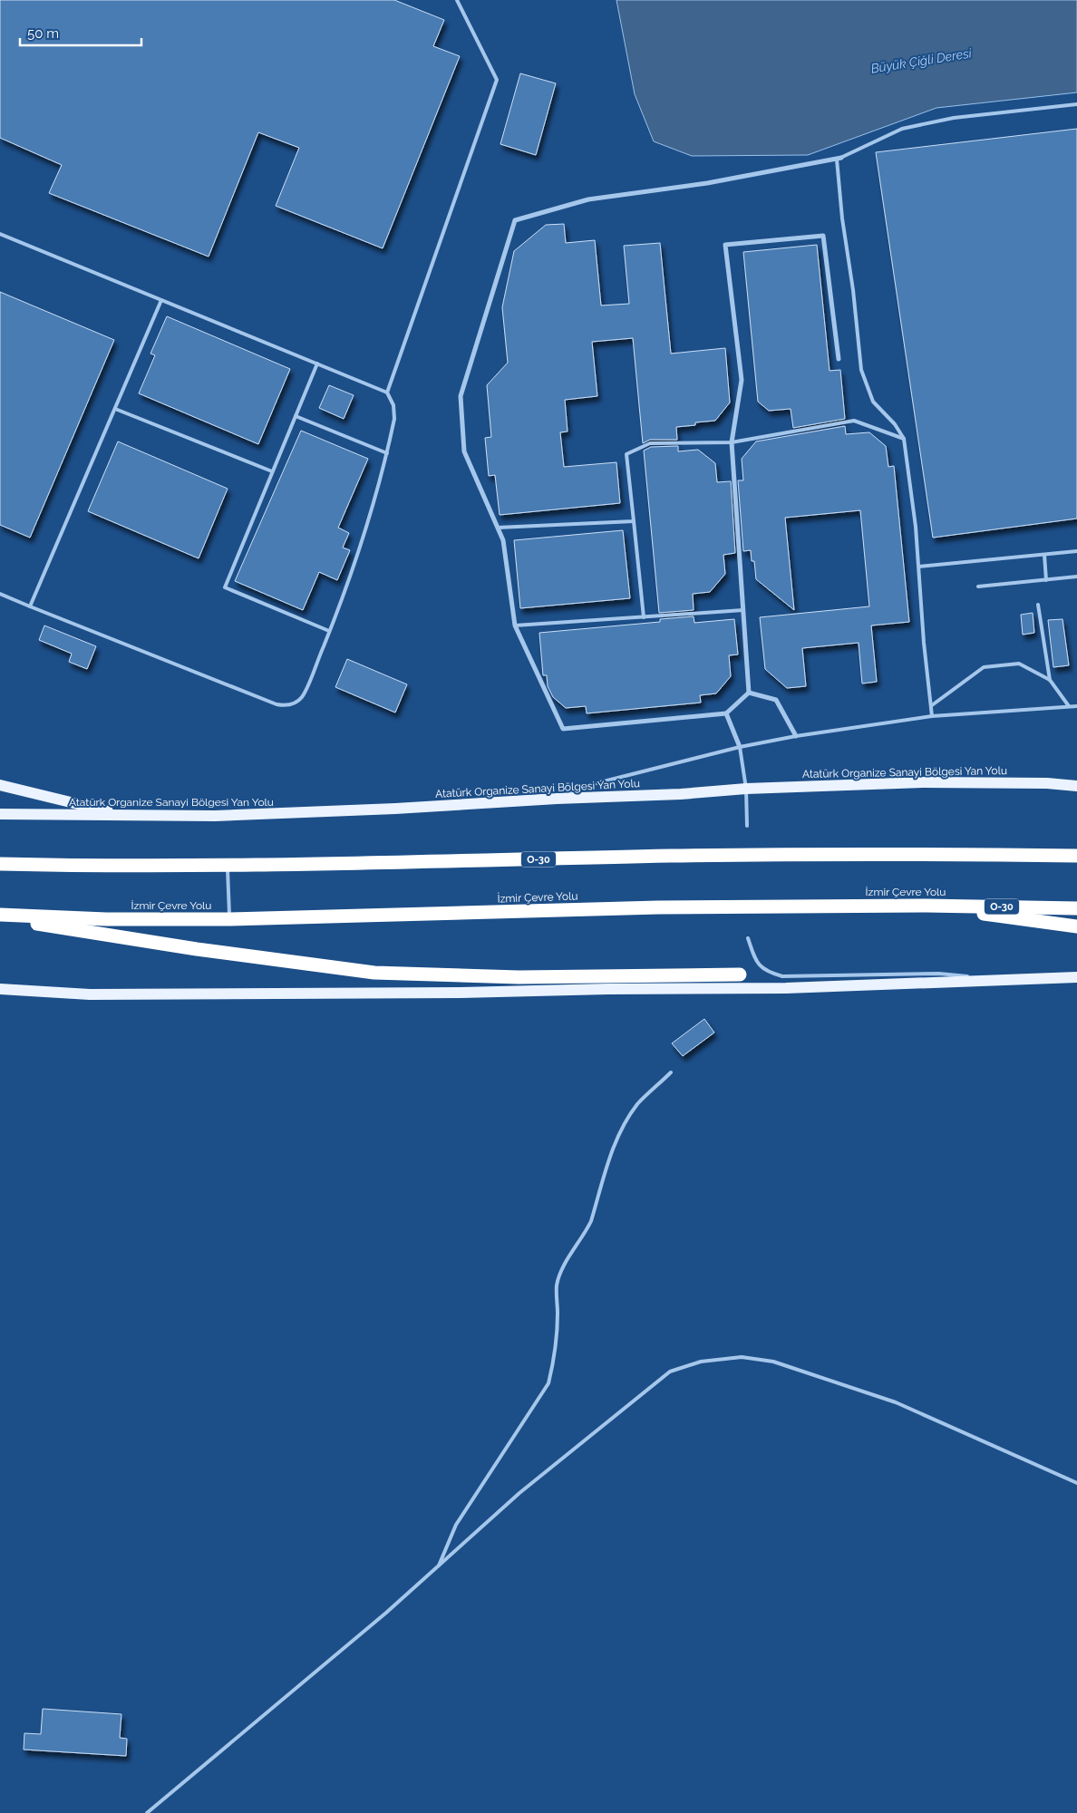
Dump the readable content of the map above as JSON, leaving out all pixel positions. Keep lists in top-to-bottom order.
{
  "streets": {
    "highway": ["O-30", "İzmir Çevre Yolu"],
    "main road": ["Atatürk Organize Sanayi Bölgesi Yan Yolu"]
  },
  "water": ["Büyük Çiğli Deresi"],
  "scale_bar": "50 m"
}
